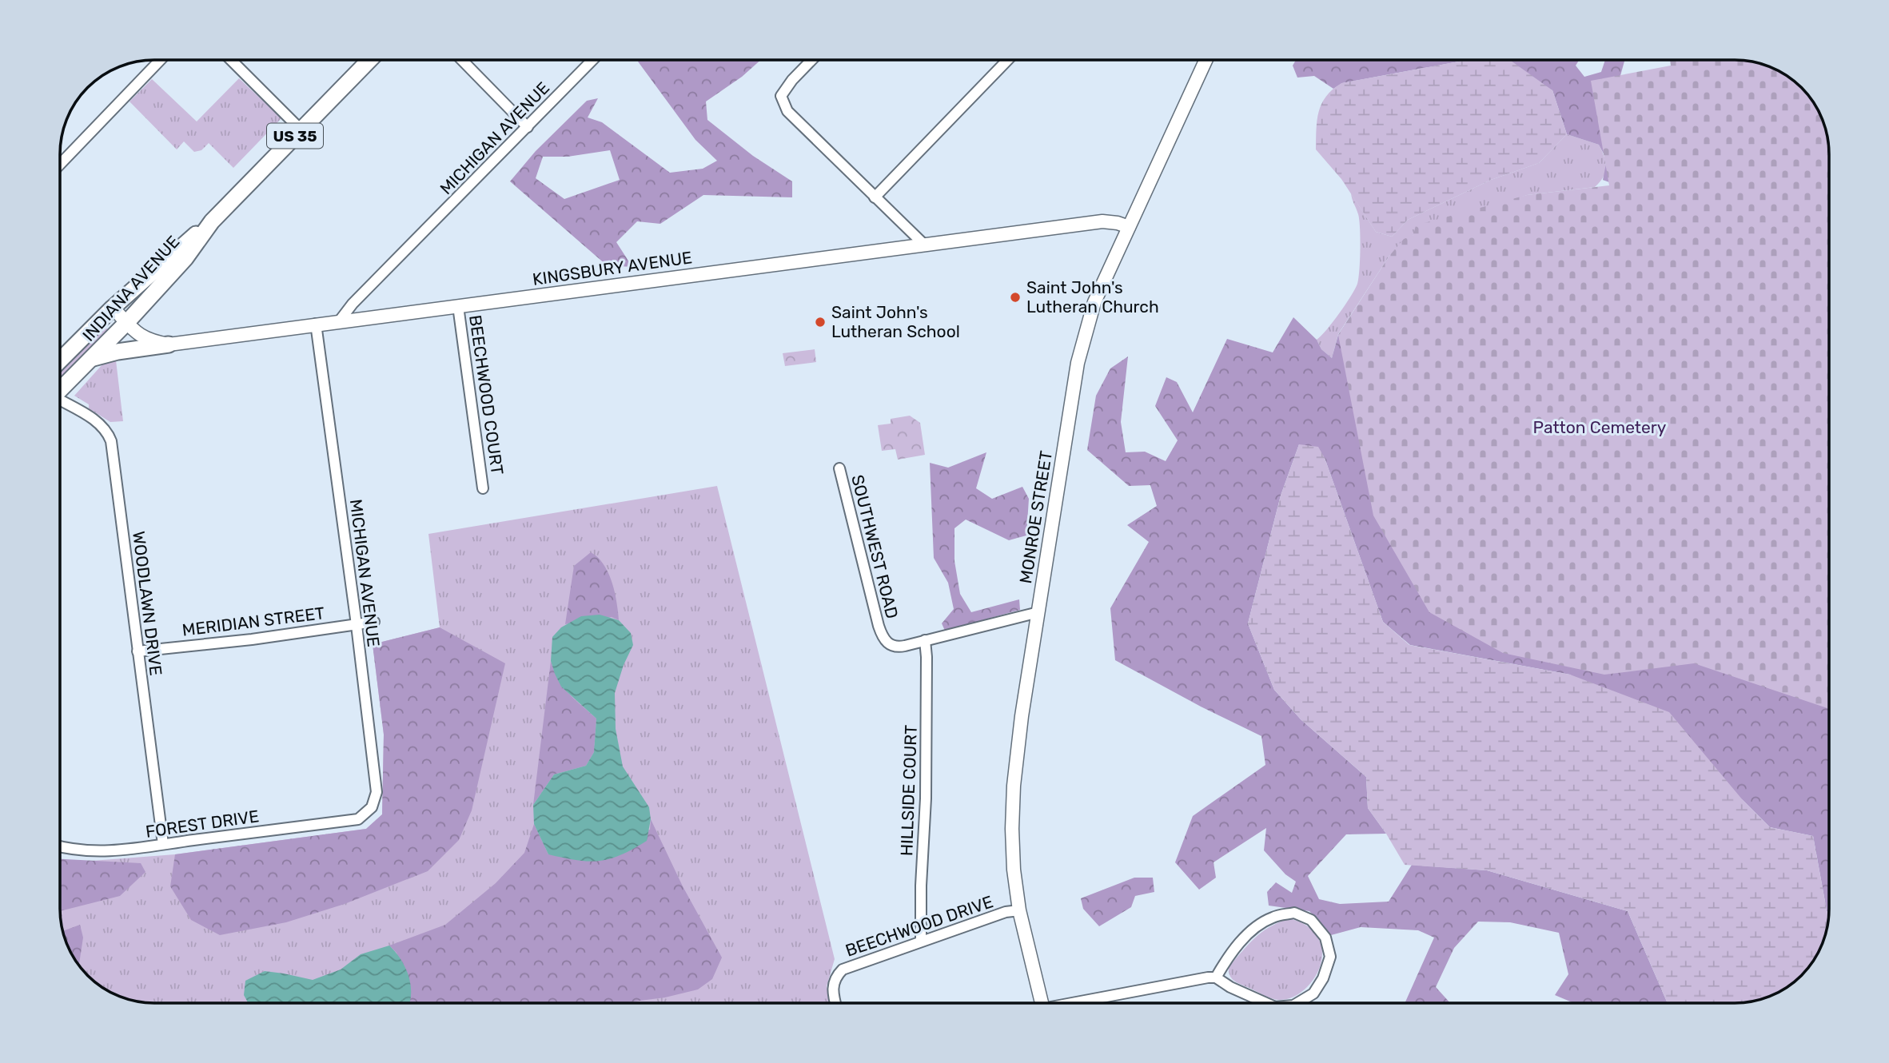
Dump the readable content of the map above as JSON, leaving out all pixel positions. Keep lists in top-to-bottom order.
{
  "streets": {
    "main road": ["US 35", "INDIANA AVENUE"],
    "street": [
      "MICHIGAN AVENUE",
      "KINGSBURY AVENUE",
      "BEECHWOOD COURT",
      "MONROE STREET",
      "SOUTHWEST ROAD",
      "WOODLAWN DRIVE",
      "MERIDIAN STREET",
      "HILLSIDE COURT",
      "FOREST DRIVE",
      "BEECHWOOD DRIVE"
    ]
  },
  "crossings": [
    ["MICHIGAN AVENUE", "KINGSBURY AVENUE"],
    ["MICHIGAN AVENUE", "MERIDIAN STREET"],
    ["MICHIGAN AVENUE", "FOREST DRIVE"],
    ["KINGSBURY AVENUE", "INDIANA AVENUE"],
    ["KINGSBURY AVENUE", "BEECHWOOD COURT"],
    ["KINGSBURY AVENUE", "MONROE STREET"],
    ["MONROE STREET", "SOUTHWEST ROAD"],
    ["MONROE STREET", "BEECHWOOD DRIVE"],
    ["SOUTHWEST ROAD", "HILLSIDE COURT"],
    ["WOODLAWN DRIVE", "MERIDIAN STREET"],
    ["WOODLAWN DRIVE", "FOREST DRIVE"],
    ["HILLSIDE COURT", "BEECHWOOD DRIVE"]
  ],
  "parks": ["Patton Cemetery"],
  "places": ["Saint John's Lutheran Church", "Saint John's Lutheran School"]
}
